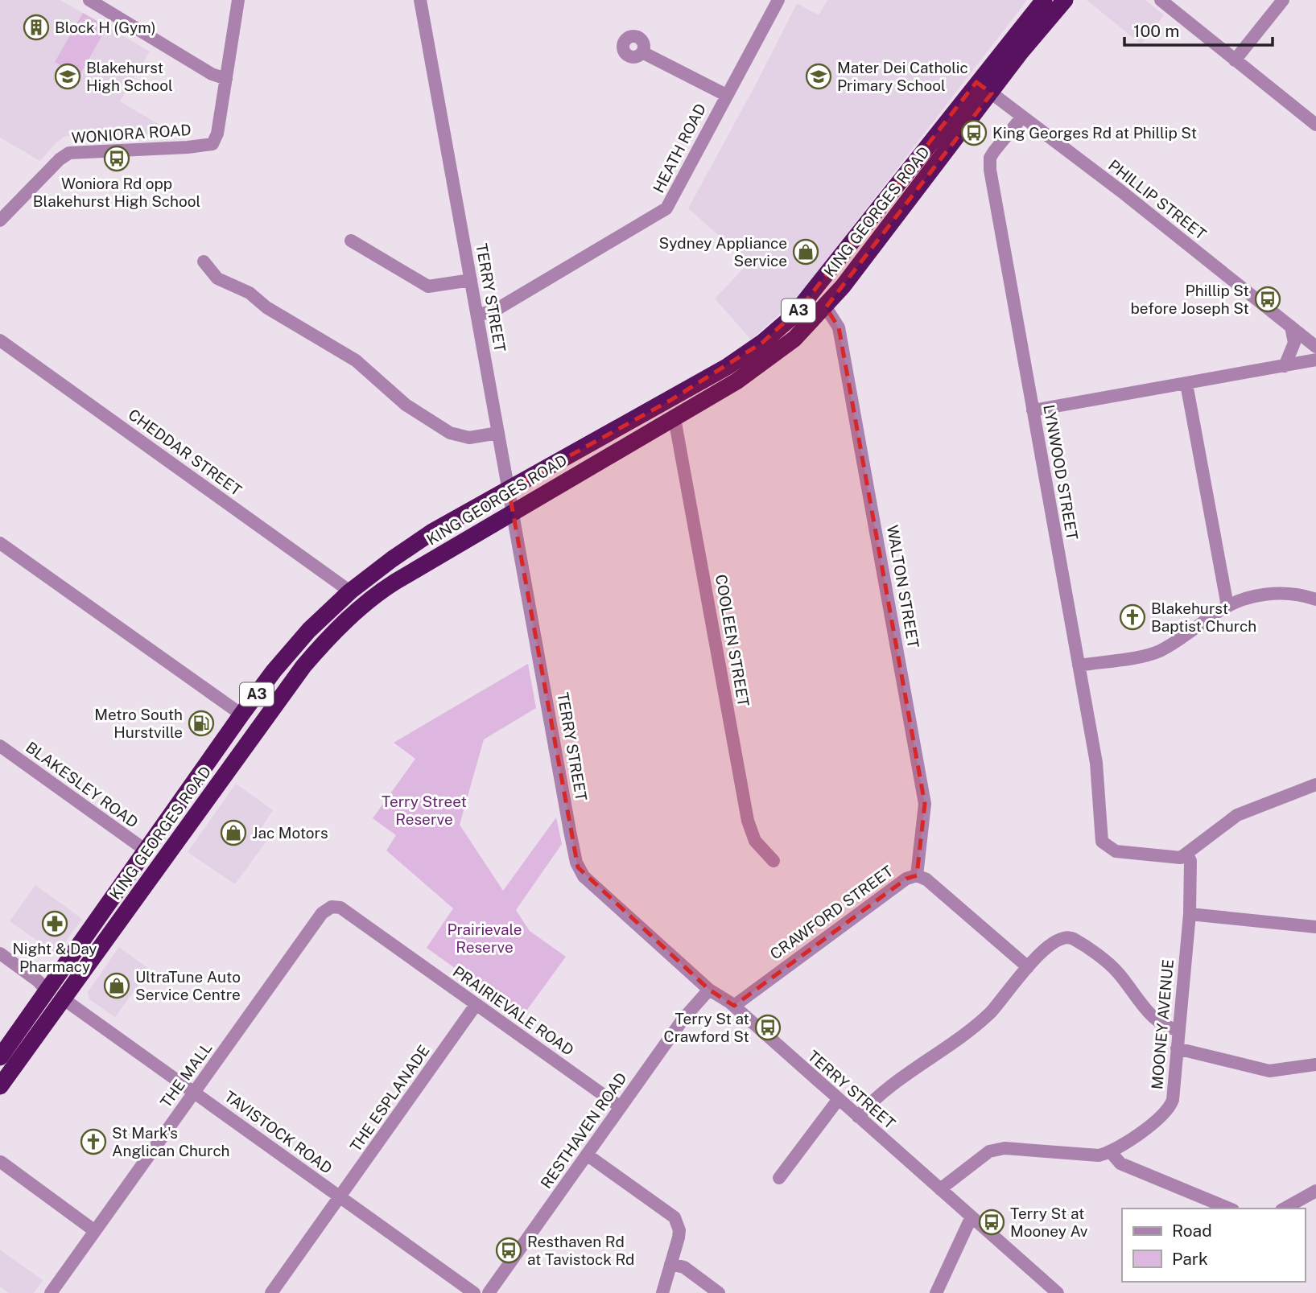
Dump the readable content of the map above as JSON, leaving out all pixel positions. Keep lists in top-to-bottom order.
{
  "streets": {
    "highway": ["KING GEORGES ROAD", "A3"],
    "street": [
      "WONIORA ROAD",
      "HEATH ROAD",
      "PHILLIP STREET",
      "TERRY STREET",
      "CHEDDAR STREET",
      "LYNWOOD STREET",
      "WALTON STREET",
      "COOLEEN STREET",
      "BLAKESLEY ROAD",
      "CRAWFORD STREET",
      "PRAIRIEVALE ROAD",
      "MOONEY AVENUE",
      "THE MALL",
      "THE ESPLANADE",
      "RESTHAVEN ROAD",
      "TAVISTOCK ROAD"
    ]
  },
  "crossings": [
    ["HEATH ROAD", "TERRY STREET"],
    ["PHILLIP STREET", "KING GEORGES ROAD"],
    ["PHILLIP STREET", "LYNWOOD STREET"],
    ["KING GEORGES ROAD", "TERRY STREET"],
    ["KING GEORGES ROAD", "CHEDDAR STREET"],
    ["KING GEORGES ROAD", "WALTON STREET"],
    ["KING GEORGES ROAD", "COOLEEN STREET"],
    ["KING GEORGES ROAD", "BLAKESLEY ROAD"],
    ["KING GEORGES ROAD", "TAVISTOCK ROAD"],
    ["TERRY STREET", "CRAWFORD STREET"],
    ["TERRY STREET", "MOONEY AVENUE"],
    ["TERRY STREET", "RESTHAVEN ROAD"],
    ["LYNWOOD STREET", "MOONEY AVENUE"],
    ["WALTON STREET", "CRAWFORD STREET"],
    ["PRAIRIEVALE ROAD", "THE MALL"],
    ["PRAIRIEVALE ROAD", "THE ESPLANADE"],
    ["PRAIRIEVALE ROAD", "RESTHAVEN ROAD"],
    ["THE MALL", "TAVISTOCK ROAD"],
    ["THE ESPLANADE", "TAVISTOCK ROAD"]
  ],
  "parks": ["Terry Street Reserve", "Prairievale Reserve"],
  "places": {
    "building": ["Block H (Gym)"],
    "school or university": ["Blakehurst High School", "Mater Dei Catholic Primary School"],
    "bus stop": [
      "King Georges Rd at Phillip St",
      "Woniora Rd opp Blakehurst High School",
      "Phillip St before Joseph St",
      "Terry St at Crawford St",
      "Terry St at Mooney Av",
      "Resthaven Rd at Tavistock Rd"
    ],
    "shop": ["Sydney Appliance Service", "Jac Motors", "UltraTune Auto Service Centre"],
    "church": ["Blakehurst Baptist Church", "St Mark's Anglican Church"],
    "fuel station": ["Metro South Hurstville"],
    "pharmacy": ["Night & Day Pharmacy"]
  },
  "legend": ["Road", "Park"],
  "scale_bar": "100 m"
}
